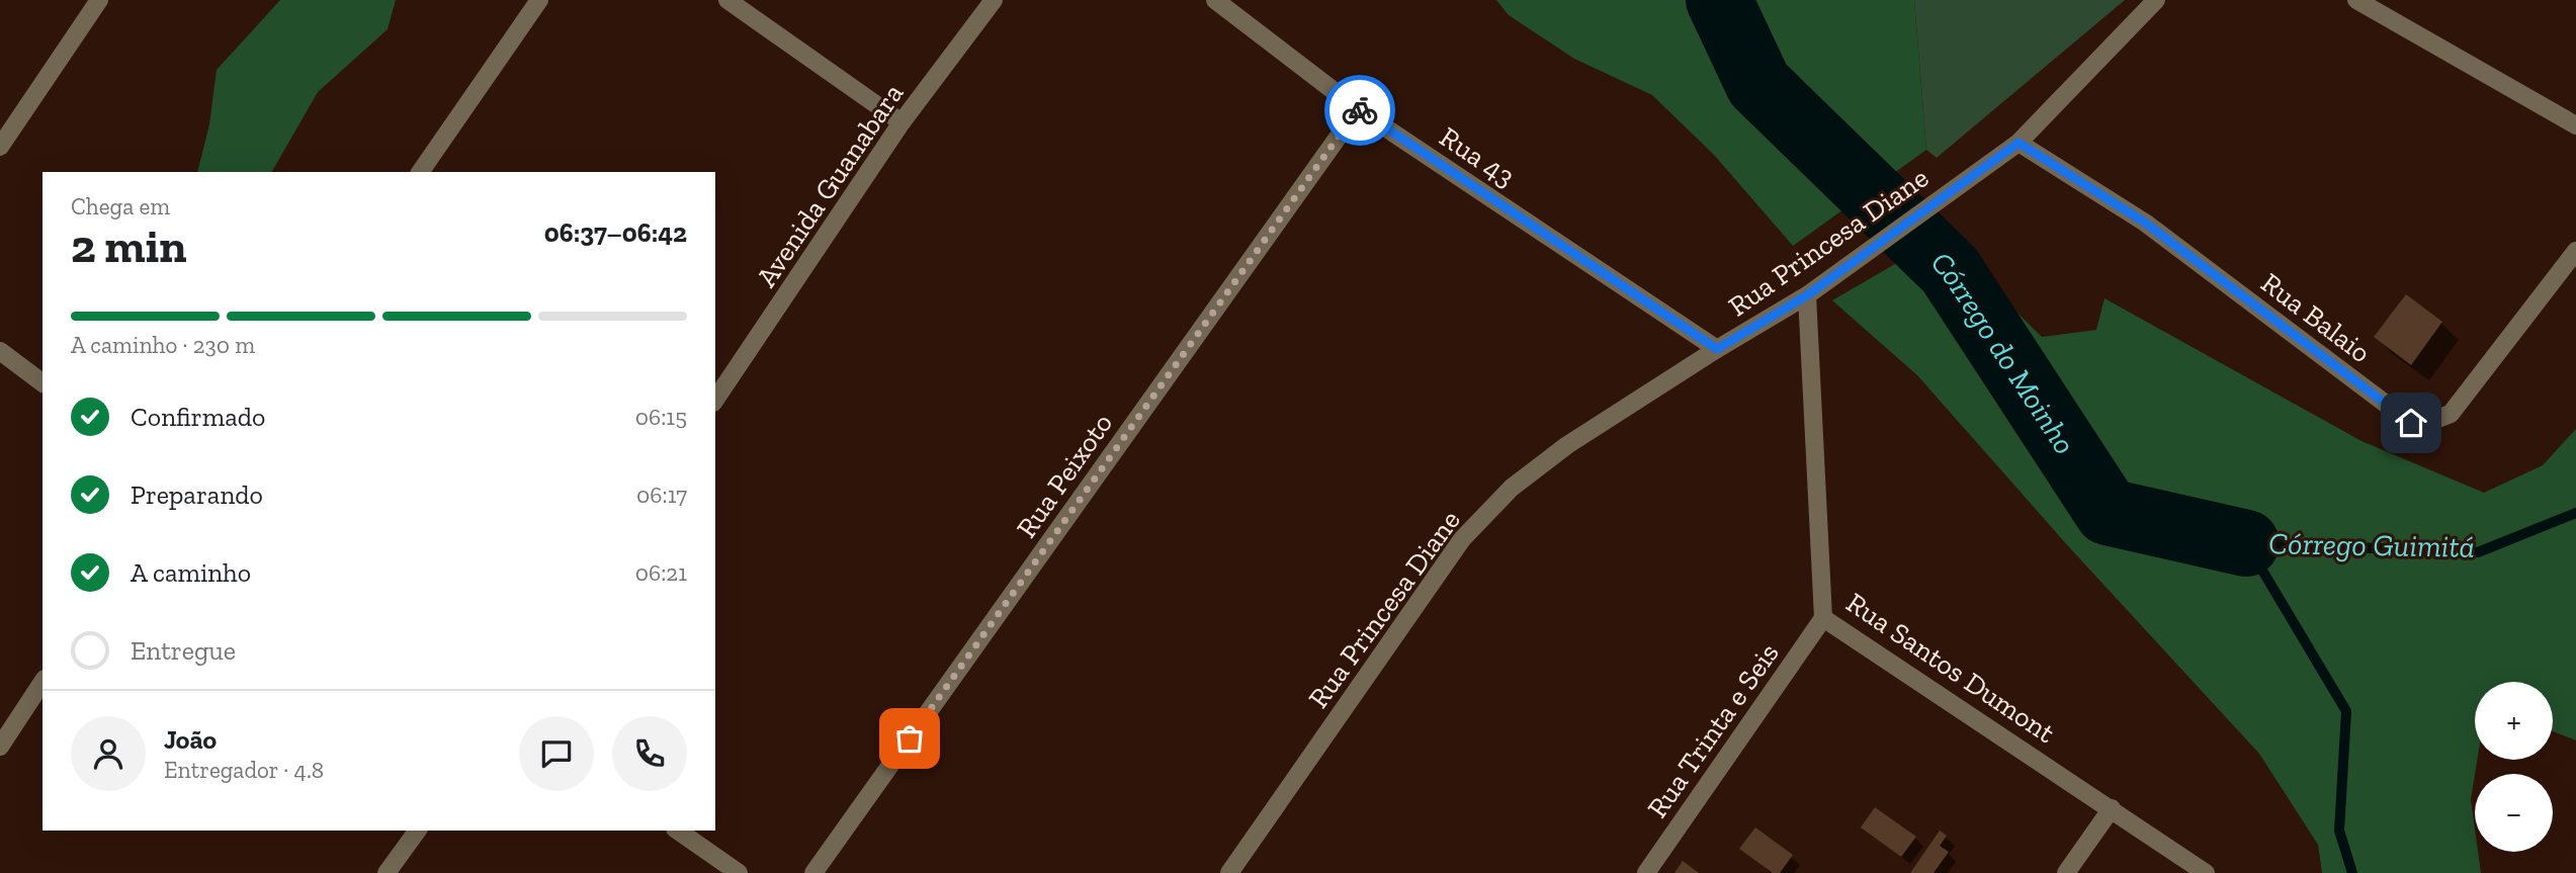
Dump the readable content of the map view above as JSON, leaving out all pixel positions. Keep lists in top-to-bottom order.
{
  "streets": {
    "street": [
      "Rua 43",
      "Avenida Guanabara",
      "Rua Princesa Diane",
      "Rua Balaio",
      "Rua Peixoto",
      "Rua Santos Dumont",
      "Rua Trinta e Seis"
    ]
  },
  "crossings": [
    ["Rua 43", "Rua Princesa Diane"],
    ["Rua 43", "Rua Peixoto"],
    ["Rua Princesa Diane", "Rua Balaio"],
    ["Rua Princesa Diane", "Rua Santos Dumont"],
    ["Rua Santos Dumont", "Rua Trinta e Seis"]
  ],
  "water": ["Córrego do Moinho", "Córrego Guimitá"],
  "page": {
    "heading": ["2 min", "Chega em", "06:37–06:42"],
    "panel": ["João", "Entregador · 4.8"],
    "bar": "A caminho · 230 m",
    "list": [
      ["Confirmado", "06:15"],
      ["Preparando", "06:17"],
      ["A caminho", "06:21"],
      "Entregue"
    ],
    "map_buttons": ["+", "−"]
  }
}
